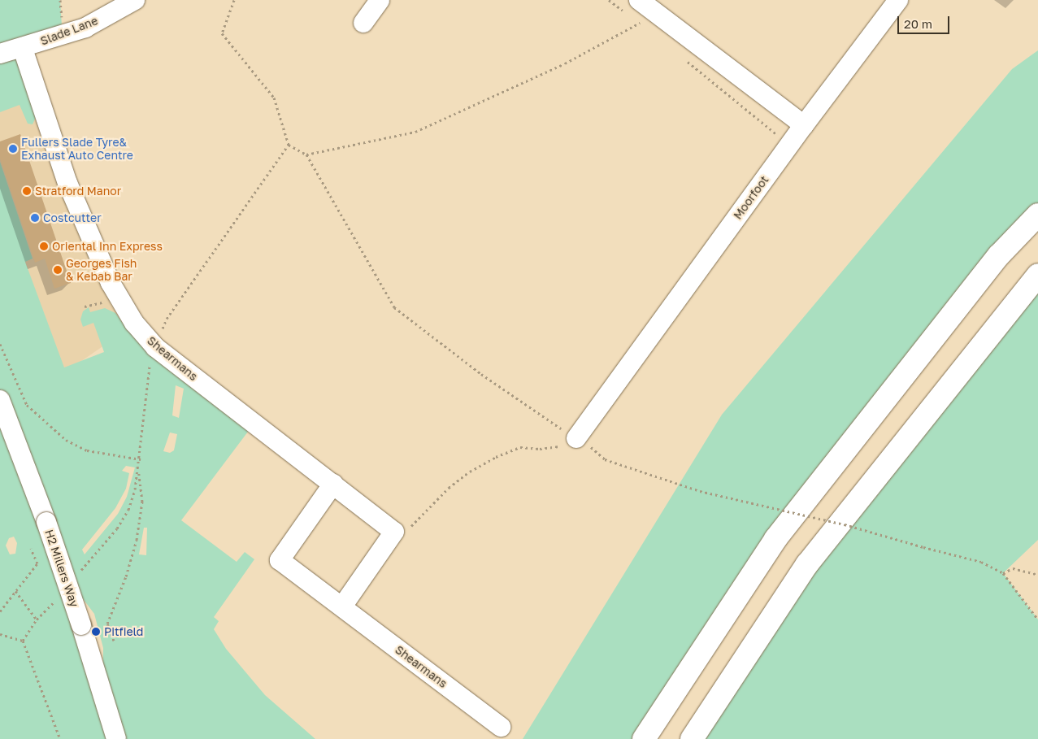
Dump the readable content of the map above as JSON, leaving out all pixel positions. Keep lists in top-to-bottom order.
{
  "streets": {
    "street": [
      "Slade Lane",
      "Moorfoot",
      "Shearmans",
      "H2 Millers Way"
    ]
  },
  "crossings": [
    ["Slade Lane", "Shearmans"]
  ],
  "places": [
    "Fullers Slade Tyre& Exhaust Auto Centre",
    "Stratford Manor",
    "Costcutter",
    "Oriental Inn Express",
    "Georges Fish & Kebab Bar",
    "Pitfield"
  ],
  "scale_bar": "20 m"
}
